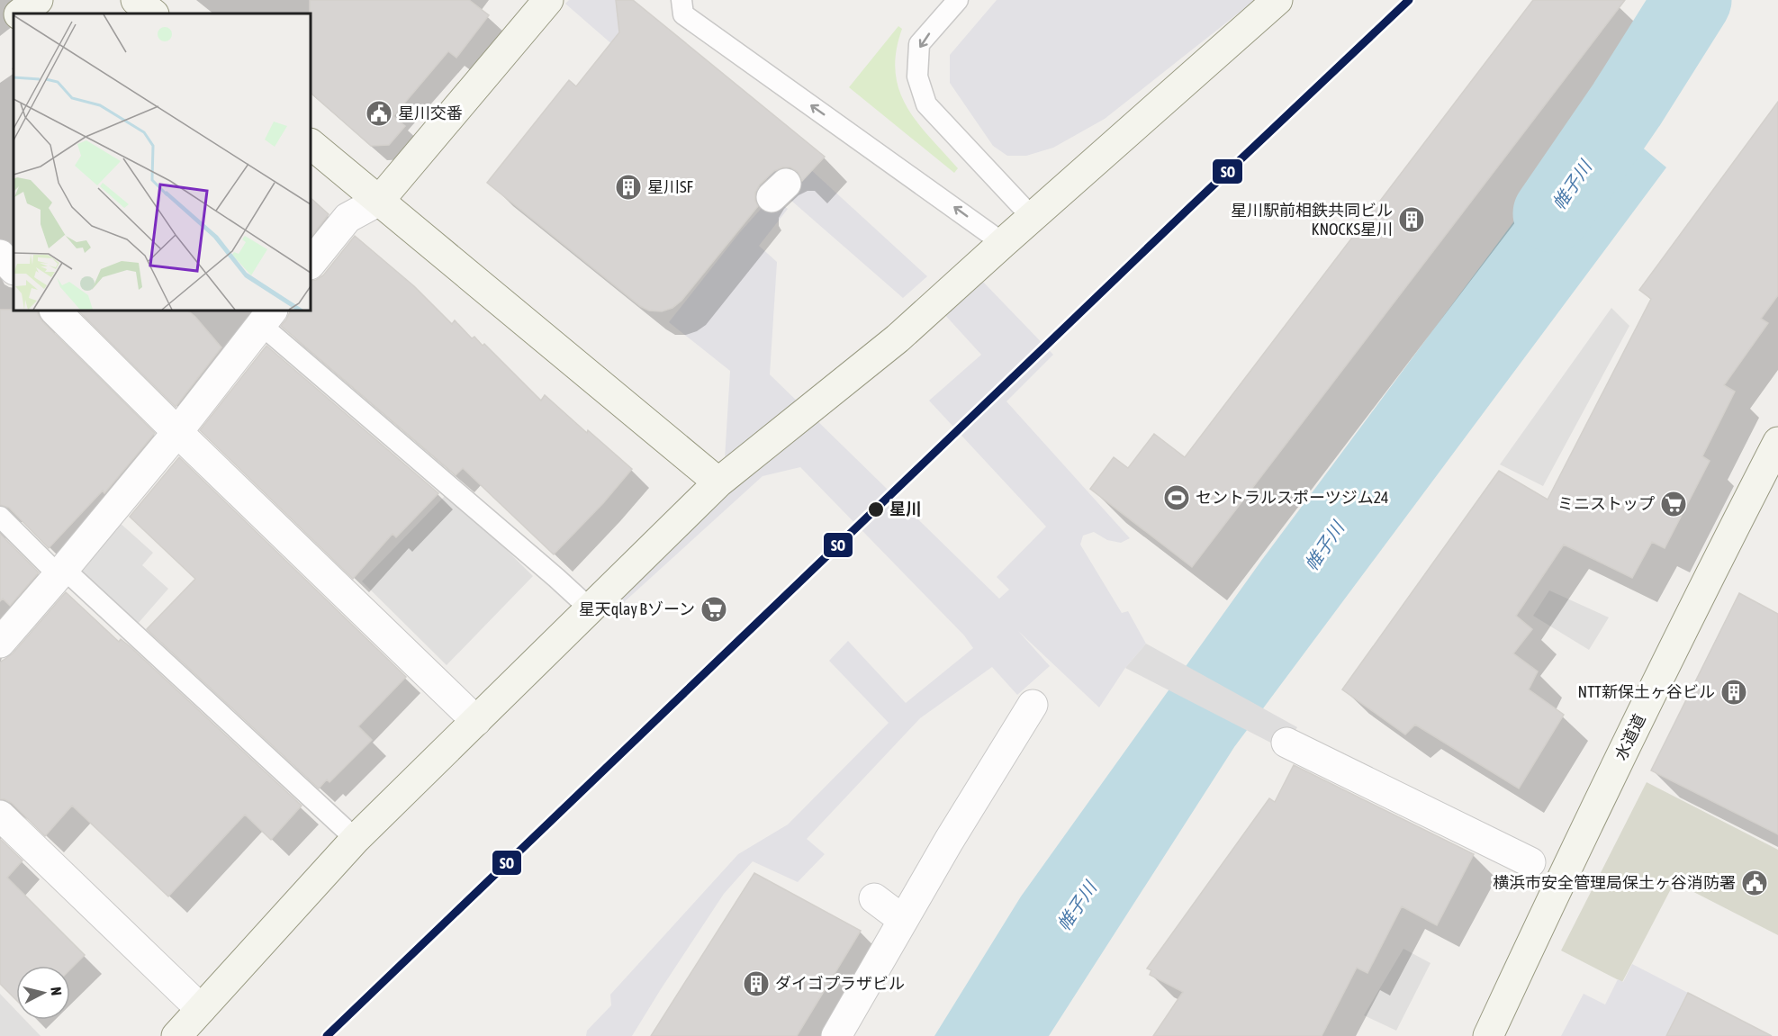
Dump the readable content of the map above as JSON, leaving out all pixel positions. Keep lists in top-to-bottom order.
{
  "streets": {
    "street": ["水道道"]
  },
  "water": ["帷子川"],
  "places": {
    "public building": ["星川交番", "横浜市安全管理局保土ヶ谷消防署"],
    "building": [
      "星川SF",
      "星川駅前相鉄共同ビル KNOCKS星川",
      "NTT新保土ヶ谷ビル",
      "ダイゴプラザビル"
    ],
    "sports": ["セントラルスポーツジム24"],
    "supermarket": ["ミニストップ", "星天qlay Bゾーン"],
    "other": ["星川"]
  },
  "lines": ["transit line SO"],
  "north": "right"
}
